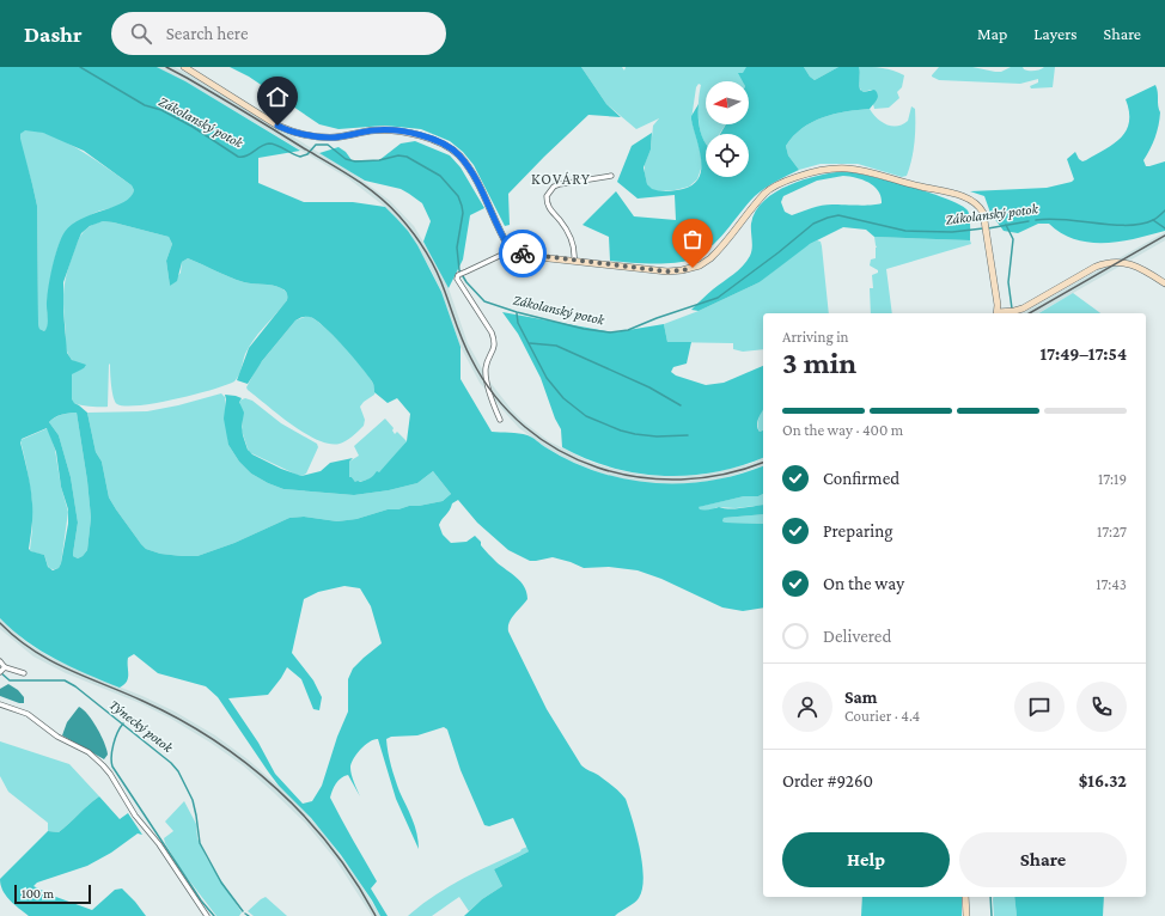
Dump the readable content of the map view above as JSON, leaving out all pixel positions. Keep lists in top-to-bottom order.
{
  "districts": ["KOVÁRY"],
  "water": ["Zákolanský potok", "Týnecký potok"],
  "scale_bar": "100 m",
  "north": "left",
  "page": {
    "header": "Dashr",
    "search": "Search here",
    "nav": ["Map", "Layers", "Share"],
    "heading": ["3 min", "Arriving in", "17:49–17:54"],
    "panel": [
      "Sam",
      "Courier · 4.4",
      "Order #9260",
      "$16.32"
    ],
    "bar": "On the way · 400 m",
    "list": [
      ["Confirmed", "17:19"],
      ["Preparing", "17:27"],
      ["On the way", "17:43"],
      "Delivered"
    ],
    "buttons": ["Help", "Share"],
    "scale": "100 m"
  }
}
